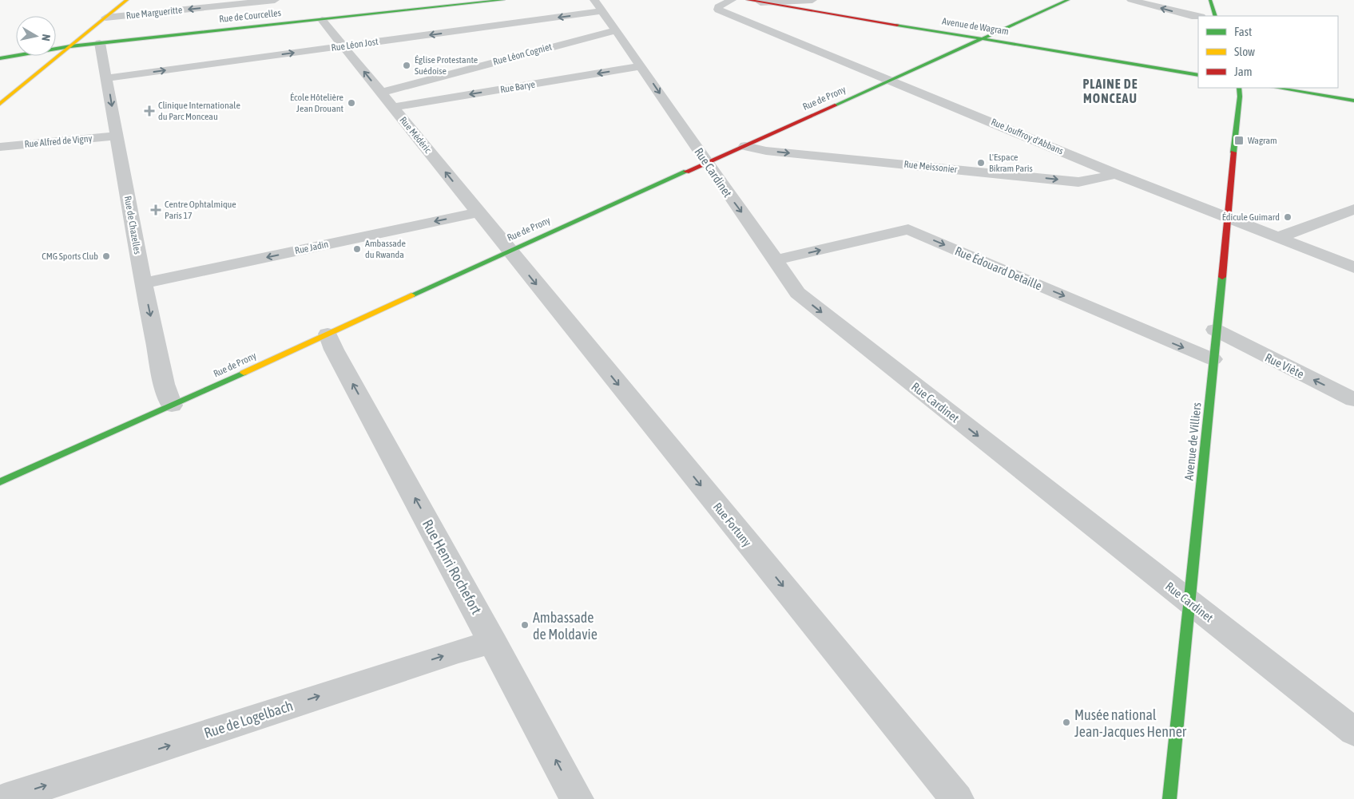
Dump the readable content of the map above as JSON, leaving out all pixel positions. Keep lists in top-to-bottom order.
{
  "streets": {
    "main road": [
      "Rue de Courcelles",
      "Avenue de Wagram",
      "Rue de Prony",
      "Avenue de Villiers"
    ],
    "street": [
      "Rue Margueritte",
      "Rue Léon Jost",
      "Rue Léon Cogniet",
      "Rue Barye",
      "Rue Médéric",
      "Rue Jouffroy d'Abbans",
      "Rue Alfred de Vigny",
      "Rue Meissonier",
      "Rue Cardinet",
      "Rue de Chazelles",
      "Rue Jadin",
      "Rue Édouard Detaille",
      "Rue Viète",
      "Rue Fortuny",
      "Rue Henri Rochefort",
      "Rue de Logelbach"
    ]
  },
  "crossings": [
    ["Rue de Courcelles", "Rue Médéric"],
    ["Rue de Courcelles", "Rue de Chazelles"],
    ["Avenue de Wagram", "Rue de Prony"],
    ["Rue Léon Jost", "Rue Médéric"],
    ["Rue Léon Jost", "Rue Cardinet"],
    ["Rue Léon Jost", "Rue de Chazelles"],
    ["Rue Léon Cogniet", "Rue Médéric"],
    ["Rue Léon Cogniet", "Rue Cardinet"],
    ["Rue Barye", "Rue Médéric"],
    ["Rue Barye", "Rue Cardinet"],
    ["Rue de Prony", "Rue Médéric"],
    ["Rue de Prony", "Rue Jouffroy d'Abbans"],
    ["Rue de Prony", "Rue Meissonier"],
    ["Rue de Prony", "Rue Cardinet"],
    ["Rue de Prony", "Rue de Chazelles"],
    ["Rue de Prony", "Rue Fortuny"],
    ["Rue de Prony", "Rue Henri Rochefort"],
    ["Rue Médéric", "Rue Jadin"],
    ["Rue Médéric", "Rue Fortuny"],
    ["Rue Jouffroy d'Abbans", "Rue Meissonier"],
    ["Rue Jouffroy d'Abbans", "Avenue de Villiers"],
    ["Rue Alfred de Vigny", "Rue de Chazelles"],
    ["Rue Cardinet", "Rue Édouard Detaille"],
    ["Rue Cardinet", "Avenue de Villiers"],
    ["Rue de Chazelles", "Rue Jadin"],
    ["Rue Édouard Detaille", "Avenue de Villiers"],
    ["Rue Viète", "Avenue de Villiers"],
    ["Rue Henri Rochefort", "Rue de Logelbach"]
  ],
  "one_way": [
    "Rue Margueritte",
    "Rue Barye",
    "Rue Médéric",
    "Rue Meissonier",
    "Rue Cardinet",
    "Rue de Chazelles",
    "Rue Jadin",
    "Rue Édouard Detaille",
    "Rue Viète",
    "Rue Fortuny",
    "Rue Henri Rochefort",
    "Rue de Logelbach"
  ],
  "districts": ["PLAINE DE MONCEAU"],
  "places": {
    "other": [
      "Église Protestante Suédoise",
      "École Hôtelière Jean Drouant",
      "L'Espace Bikram Paris",
      "Édicule Guimard",
      "Ambassade du Rwanda",
      "CMG Sports Club",
      "Ambassade de Moldavie",
      "Musée national Jean-Jacques Henner"
    ],
    "health": ["Clinique Internationale du Parc Monceau", "Centre Ophtalmique Paris 17"],
    "transit": ["Wagram"]
  },
  "legend": ["Fast", "Slow", "Jam"],
  "north": "right"
}
